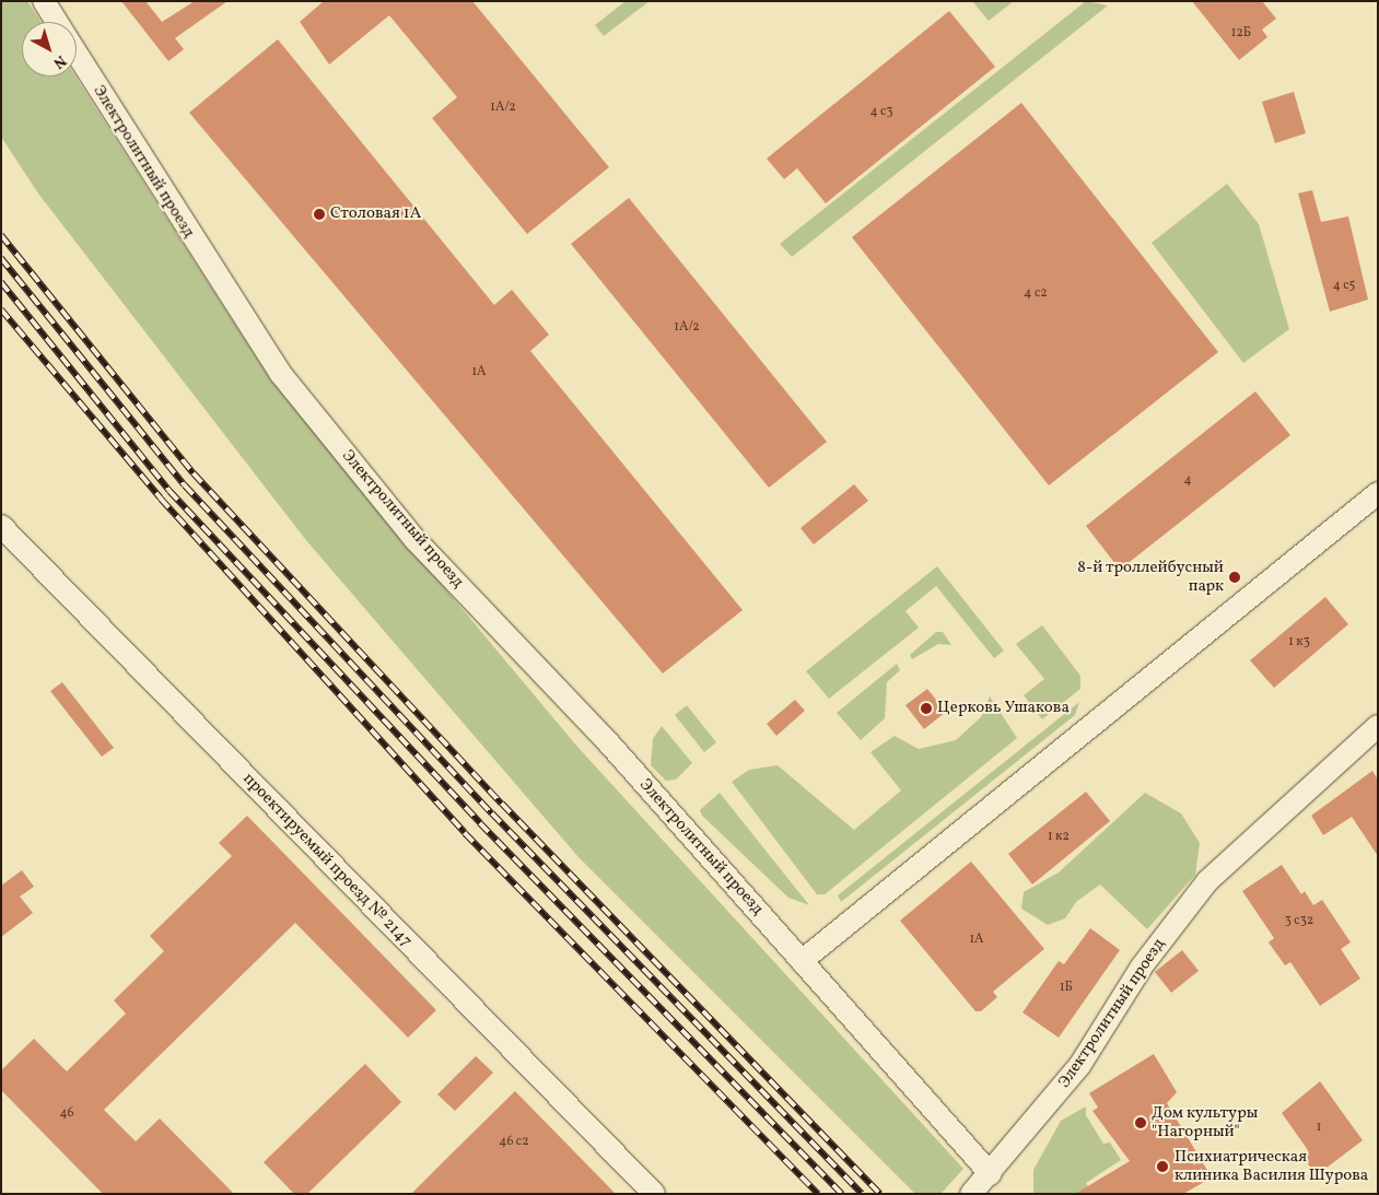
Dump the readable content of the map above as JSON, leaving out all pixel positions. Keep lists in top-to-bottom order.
{
  "streets": {
    "street": ["Электролитный проезд", "проектируемый проезд № 2147"]
  },
  "places": [
    "Столовая 1А",
    "8-й троллейбусный парк",
    "Церковь Ушакова",
    "Дом культуры \"Нагорный\"",
    "Психиатрическая клиника Василия Шурова"
  ],
  "house_numbers": [
    "12Б",
    "1А/2",
    "4 с3",
    "4 с5",
    "4 с2",
    "1А/2",
    "1А",
    "4",
    "1 к3",
    "1 к2",
    "3 с32",
    "1А",
    "1Б",
    "46",
    "1",
    "46 с2"
  ],
  "north": "bottom right"
}
